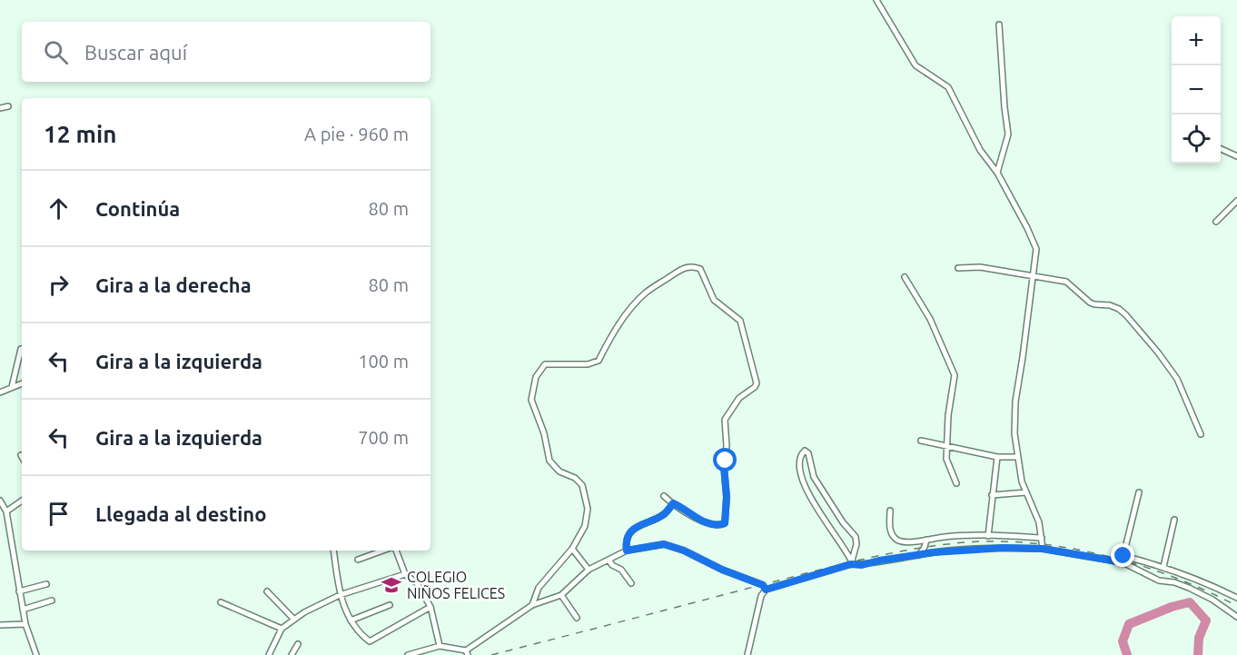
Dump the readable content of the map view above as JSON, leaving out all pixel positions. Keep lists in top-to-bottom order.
{
  "places": {
    "school or university": ["COLEGIO NIÑOS FELICES"]
  },
  "page": {
    "map_buttons": ["+", "−"],
    "search": "Buscar aquí",
    "heading": ["12 min", "A pie · 960 m"],
    "list": [
      ["Continúa", "80 m"],
      ["Gira a la derecha", "80 m"],
      ["Gira a la izquierda", "100 m"],
      ["Gira a la izquierda", "700 m"],
      "Llegada al destino"
    ]
  }
}
